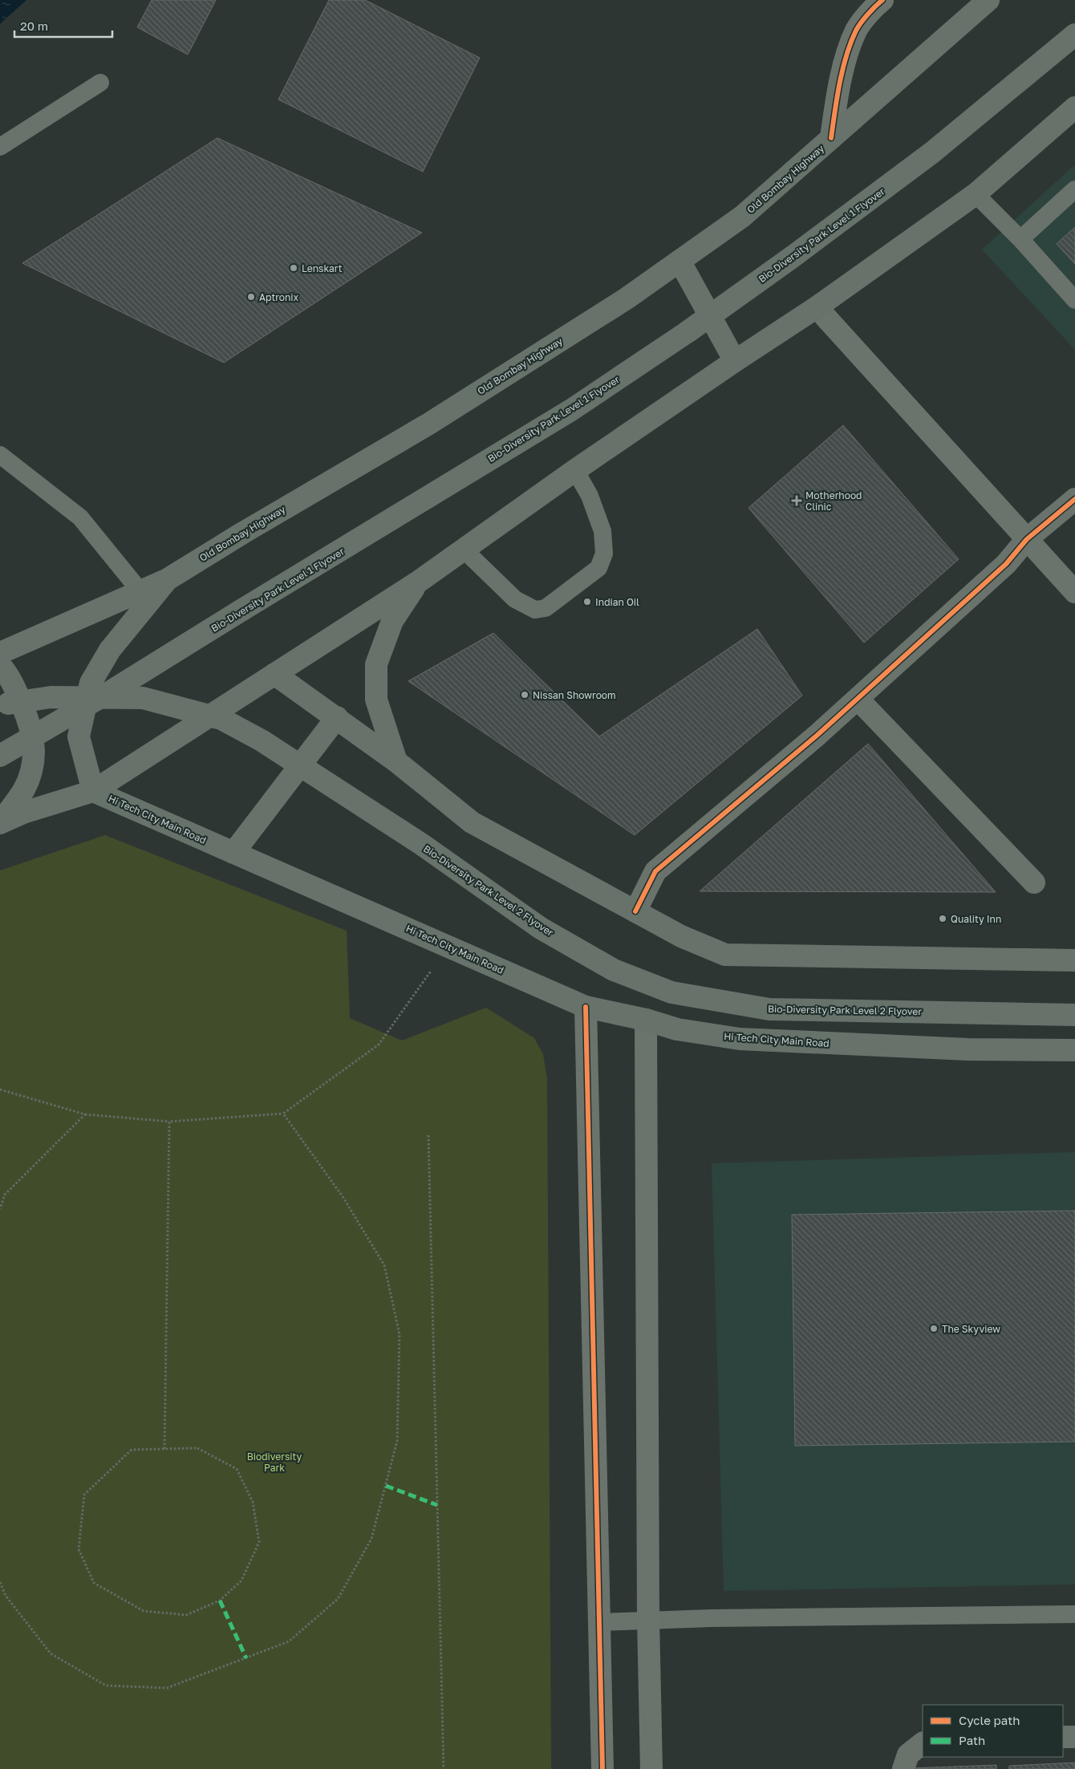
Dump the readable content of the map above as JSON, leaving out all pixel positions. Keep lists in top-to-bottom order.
{
  "streets": {
    "main road": [
      "Old Bombay Highway",
      "Bio-Diversity Park Level 1 Flyover",
      "Hi Tech City Main Road",
      "Bio-Diversity Park Level 2 Flyover"
    ]
  },
  "parks": ["Biodiversity Park"],
  "places": {
    "other": [
      "Lenskart",
      "Aptronix",
      "Indian Oil",
      "Nissan Showroom",
      "Quality Inn",
      "The Skyview"
    ],
    "health": ["Motherhood Clinic"]
  },
  "legend": ["Cycle path", "Path"],
  "scale_bar": "20 m"
}
